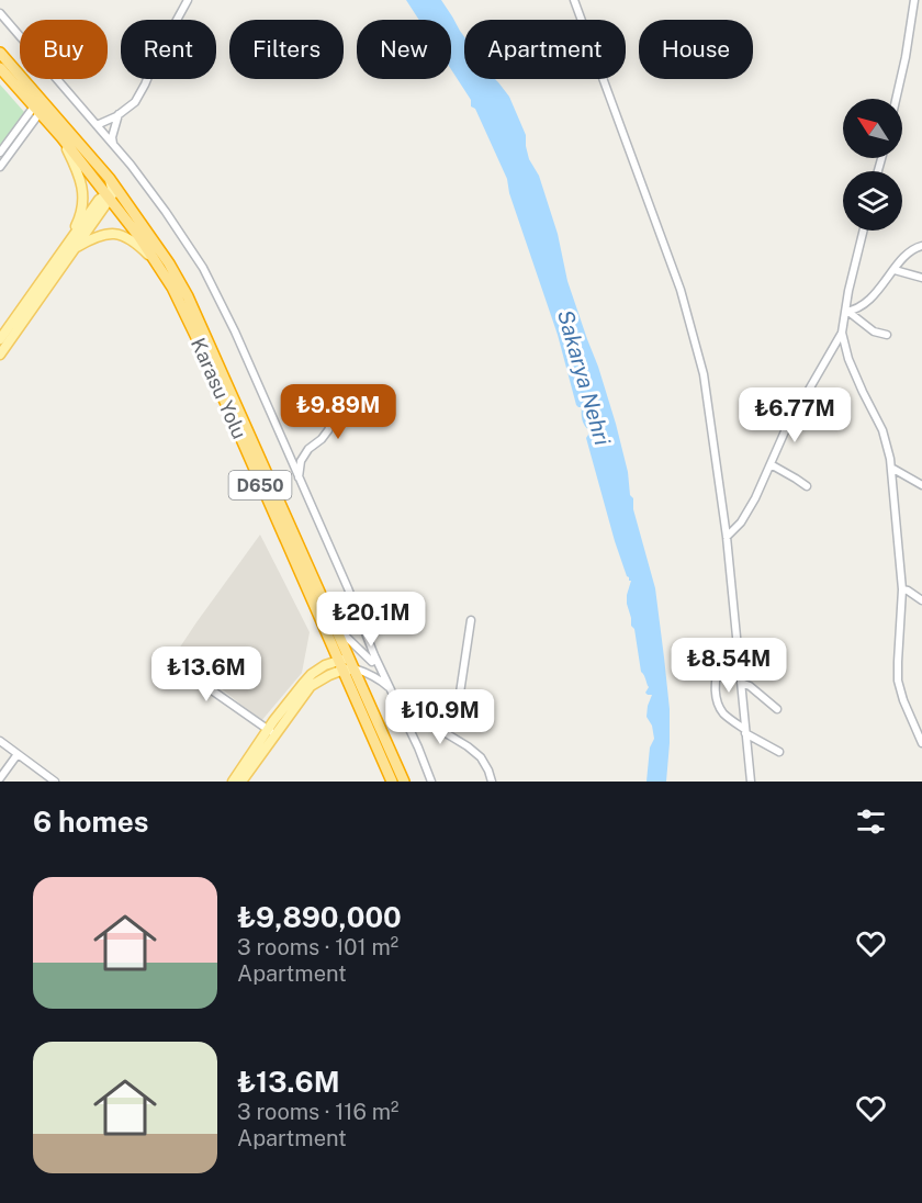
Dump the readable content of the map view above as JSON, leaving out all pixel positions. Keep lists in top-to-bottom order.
{
  "streets": {
    "highway": ["Karasu Yolu", "D650"]
  },
  "water": ["Sakarya Nehri"],
  "north": "top left",
  "page": {
    "chip": [
      "Buy",
      "Rent",
      "Filters",
      "New",
      "Apartment",
      "House"
    ],
    "price": [
      "₺9.89M",
      "₺6.77M",
      "₺20.1M",
      "₺8.54M",
      "₺13.6M",
      "₺10.9M"
    ],
    "heading": "6 homes",
    "list": [
      {
        "name": "₺9,890,000",
        "note": "3 rooms · 101 m² · Apartment"
      },
      {
        "name": "₺13.6M",
        "note": "3 rooms · 116 m² · Apartment"
      }
    ]
  }
}
